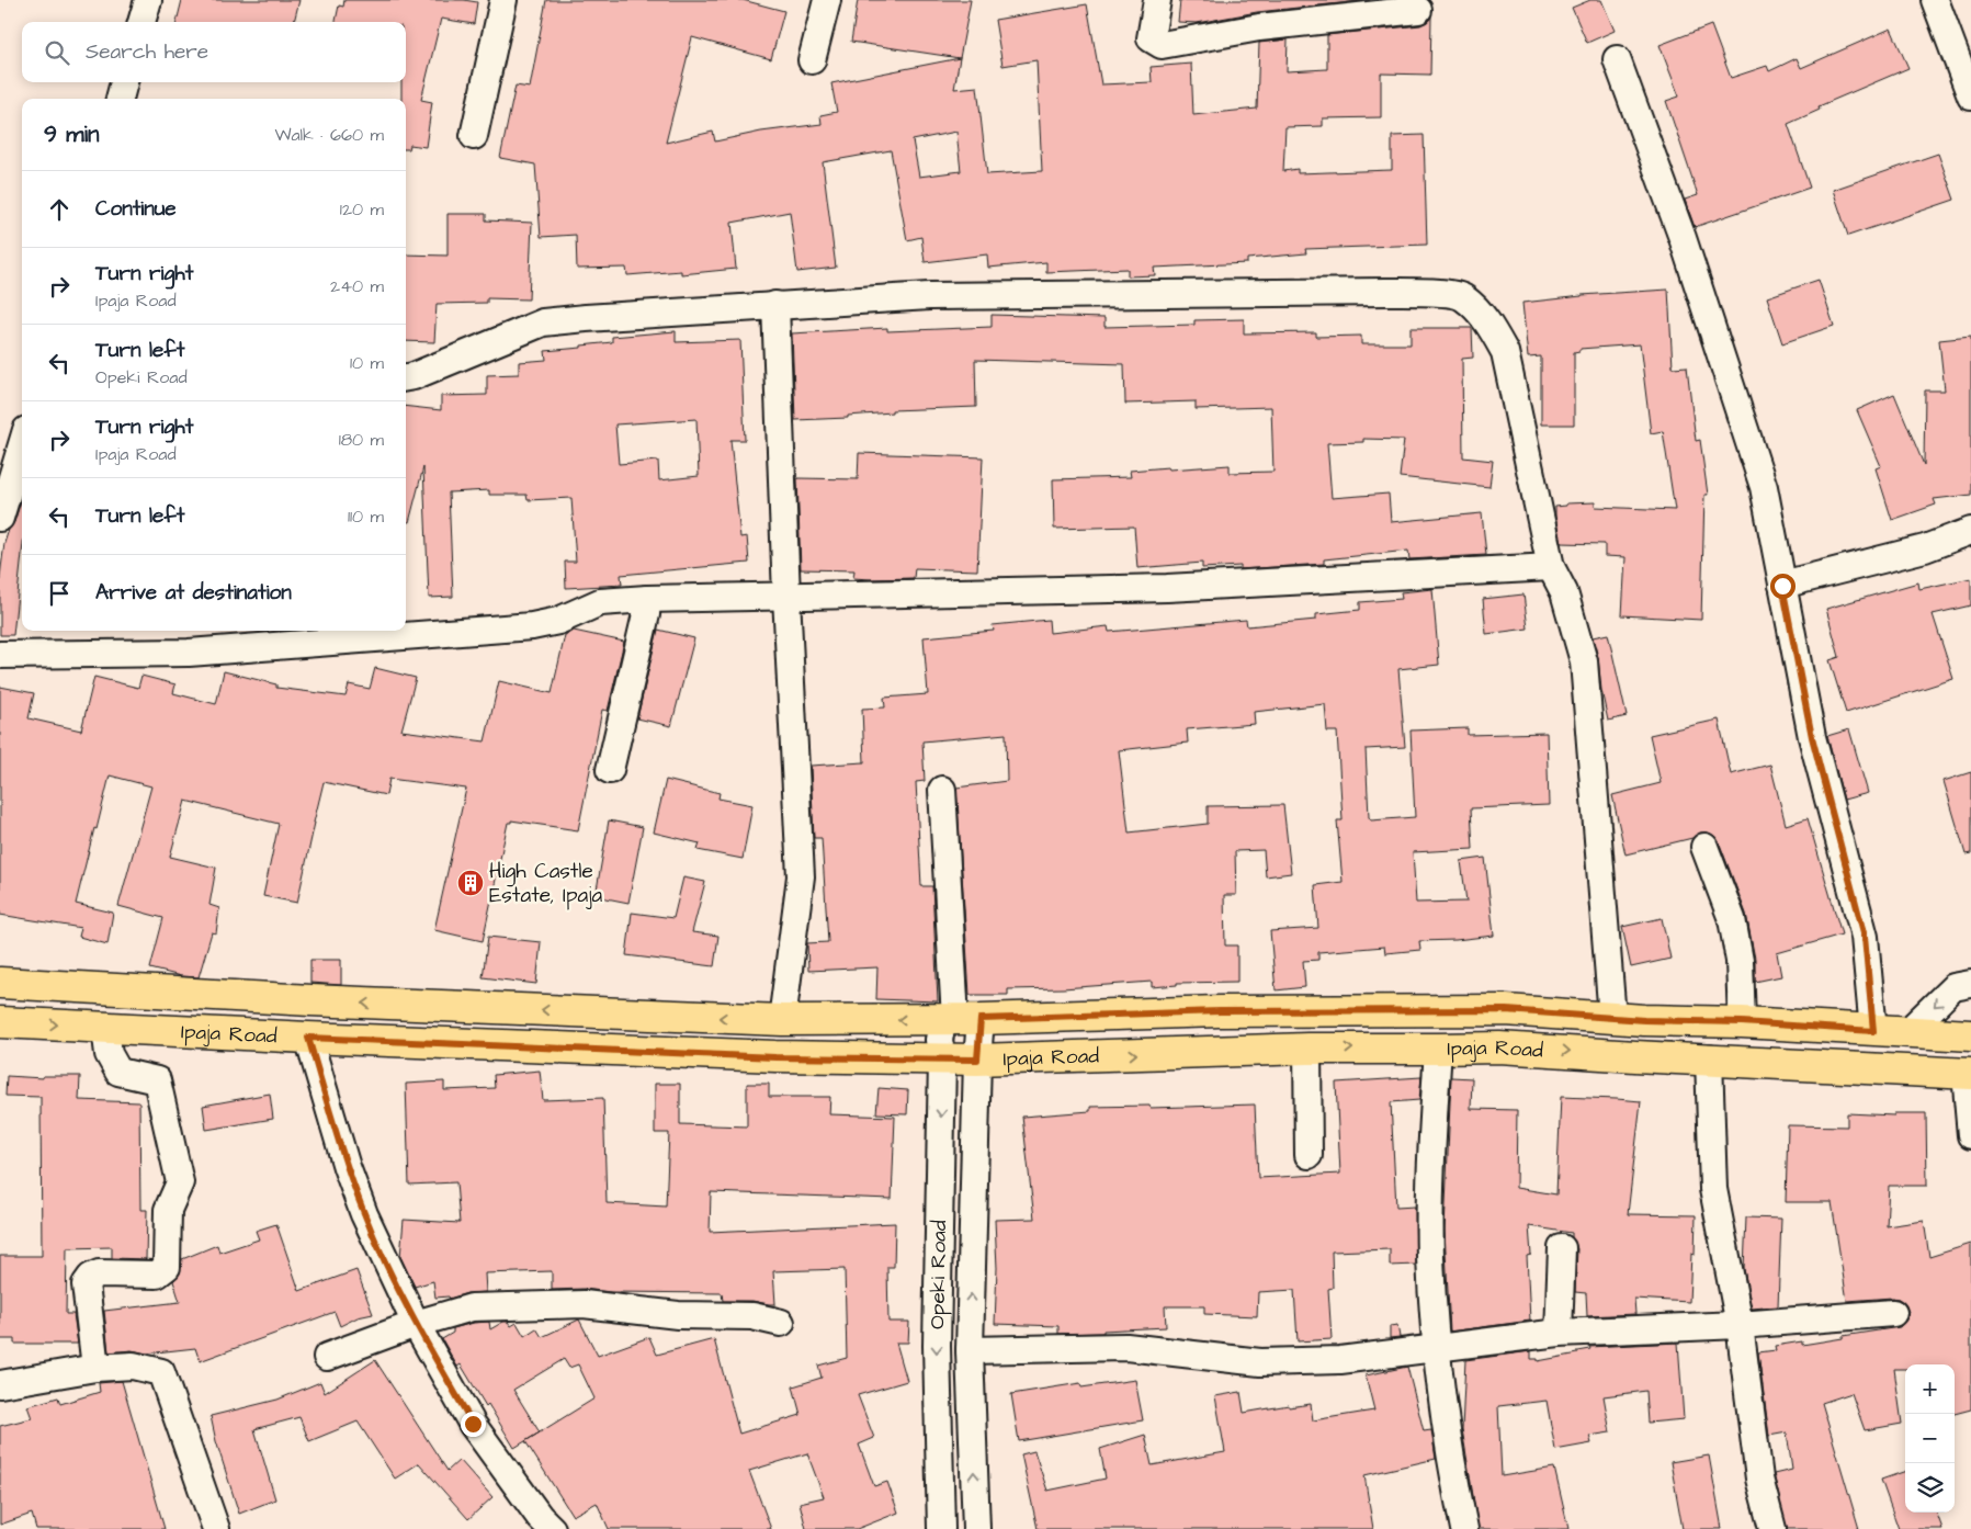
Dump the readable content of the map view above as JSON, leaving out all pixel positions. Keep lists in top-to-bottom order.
{
  "streets": {
    "main road": ["Ipaja Road"],
    "street": ["Opeki Road"]
  },
  "crossings": [
    ["Ipaja Road", "Opeki Road"]
  ],
  "places": {
    "building": ["High Castle Estate, Ipaja"]
  },
  "page": {
    "search": "Search here",
    "heading": ["9 min", "Walk · 660 m"],
    "list": [
      ["Continue", "120 m"],
      ["Turn right", "Ipaja Road", "240 m"],
      ["Turn left", "Opeki Road", "10 m"],
      ["Turn right", "Ipaja Road", "180 m"],
      ["Turn left", "110 m"],
      "Arrive at destination"
    ],
    "map_buttons": ["+", "−"]
  }
}
